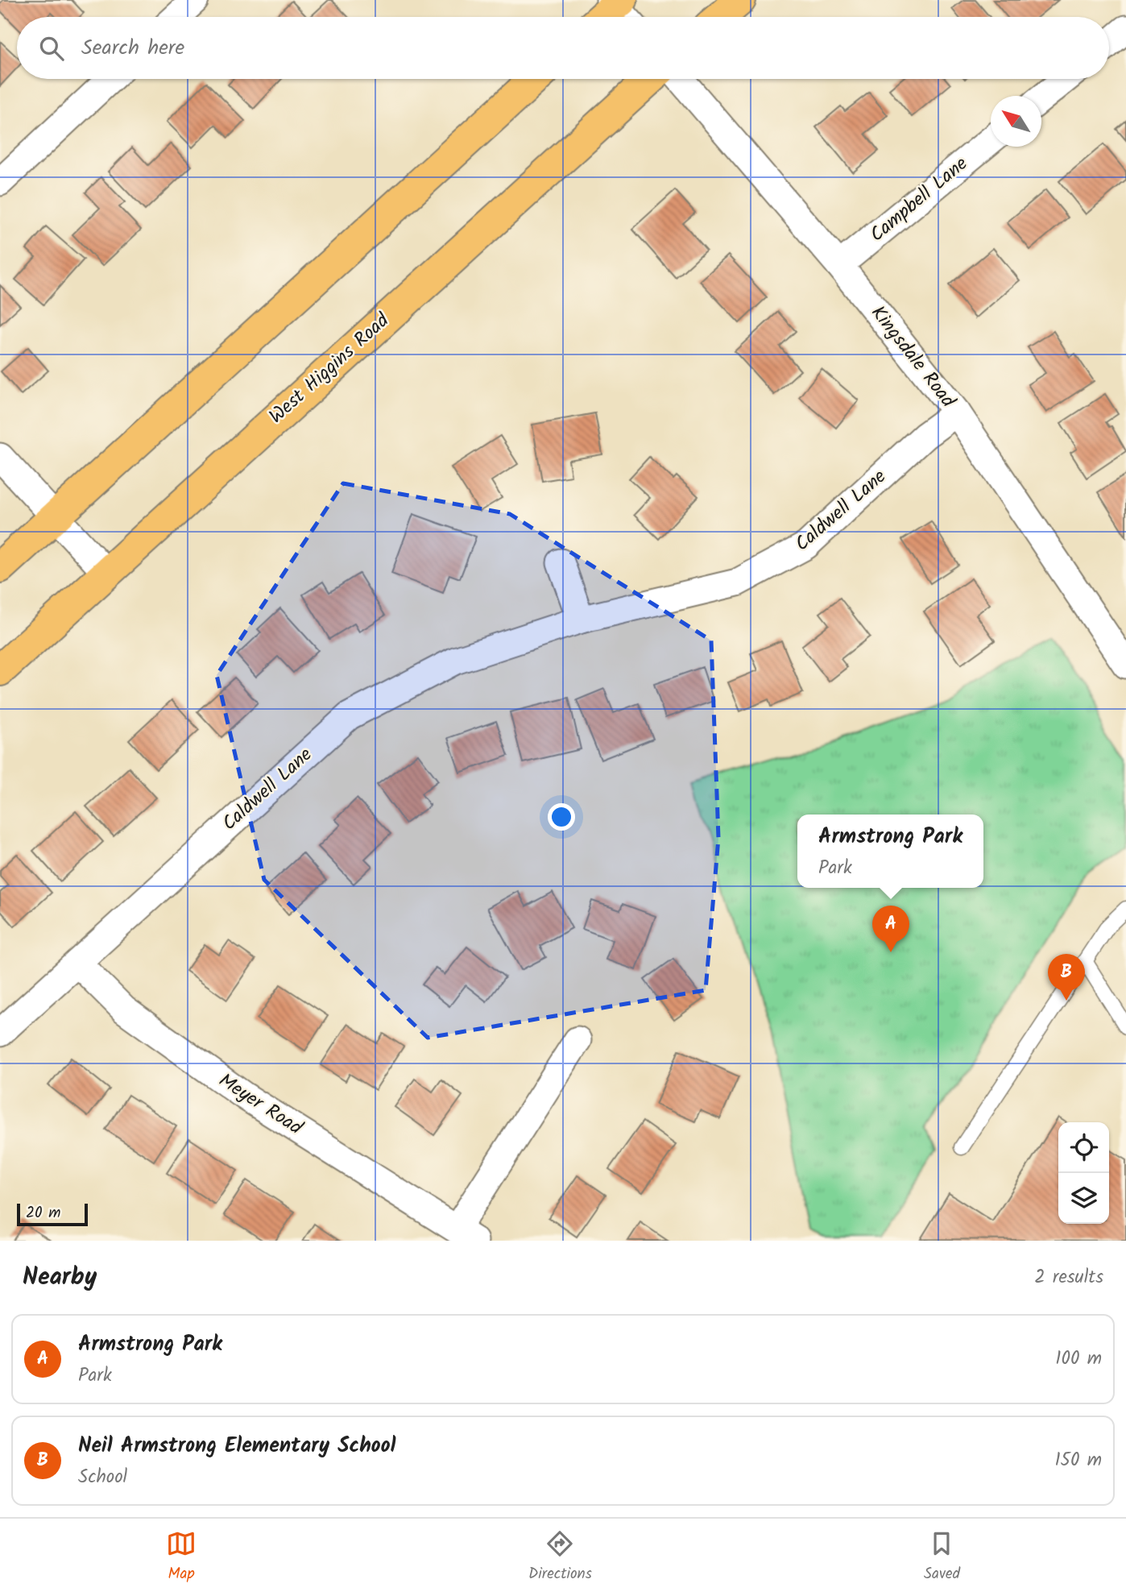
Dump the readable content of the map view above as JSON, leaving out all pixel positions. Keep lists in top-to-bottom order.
{
  "streets": {
    "main road": ["West Higgins Road"],
    "street": [
      "Campbell Lane",
      "Kingsdale Road",
      "Caldwell Lane",
      "Meyer Road"
    ]
  },
  "crossings": [
    ["Campbell Lane", "Kingsdale Road"],
    ["Kingsdale Road", "Caldwell Lane"],
    ["Caldwell Lane", "Meyer Road"]
  ],
  "scale_bar": "20 m",
  "north": "top left",
  "page": {
    "search": "Search here",
    "popup": ["Armstrong Park", "Park"],
    "pins": ["A", "B"],
    "scale": "20 m",
    "heading": ["Nearby", "2 results"],
    "list": [
      {
        "mark": "A",
        "name": "Armstrong Park",
        "note": "Park",
        "value": "100 m"
      },
      {
        "mark": "B",
        "name": "Neil Armstrong Elementary School",
        "note": "School",
        "value": "150 m"
      }
    ],
    "nav": ["Map", "Directions", "Saved"]
  }
}
